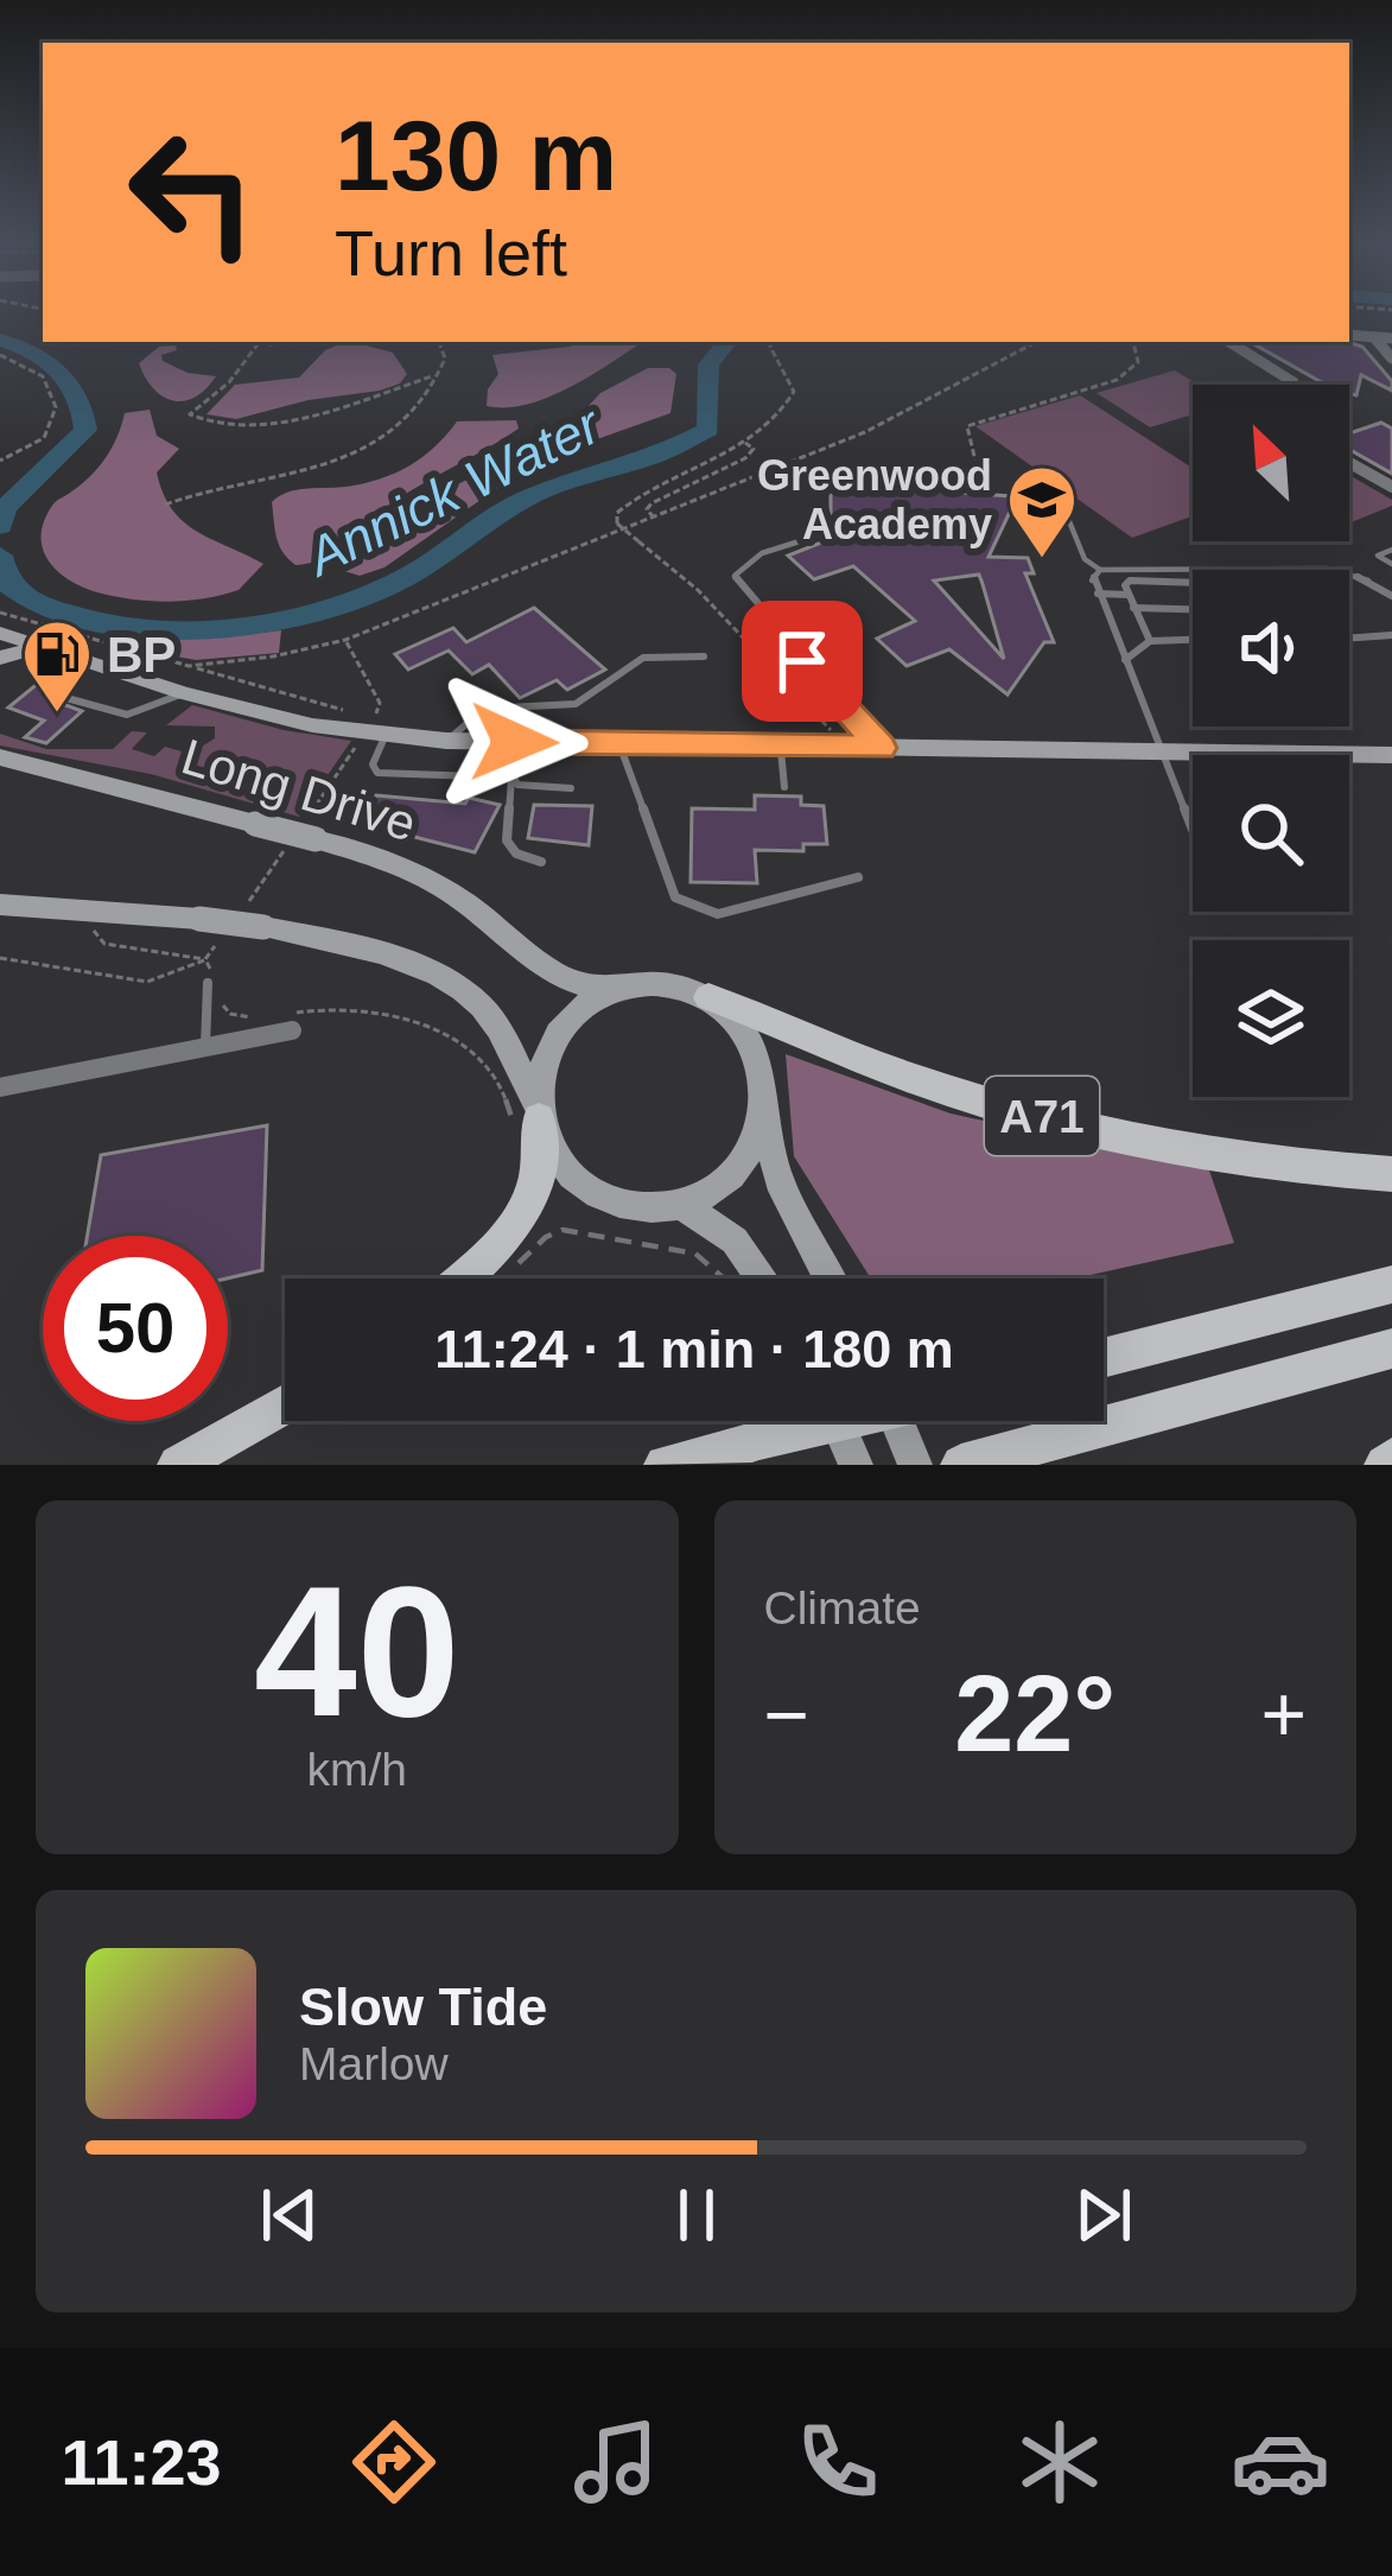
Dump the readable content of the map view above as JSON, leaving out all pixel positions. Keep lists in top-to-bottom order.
{
  "streets": {
    "main road": ["Long Drive", "A71"]
  },
  "crossings": [
    ["Long Drive", "A71"]
  ],
  "water": ["Annick Water"],
  "places": {
    "school or university": ["Greenwood Academy"],
    "fuel station": ["BP"]
  },
  "north": "top left",
  "page": {
    "turn": ["130 m", "Turn left"],
    "limit": "50",
    "trip": "11:24 · 1 min · 180 m",
    "tile": [
      ["40", "km/h"],
      "Climate"
    ],
    "heat": ["−", "22°", "+"],
    "song": ["Slow Tide", "Marlow"],
    "tabs": "11:23"
  }
}
